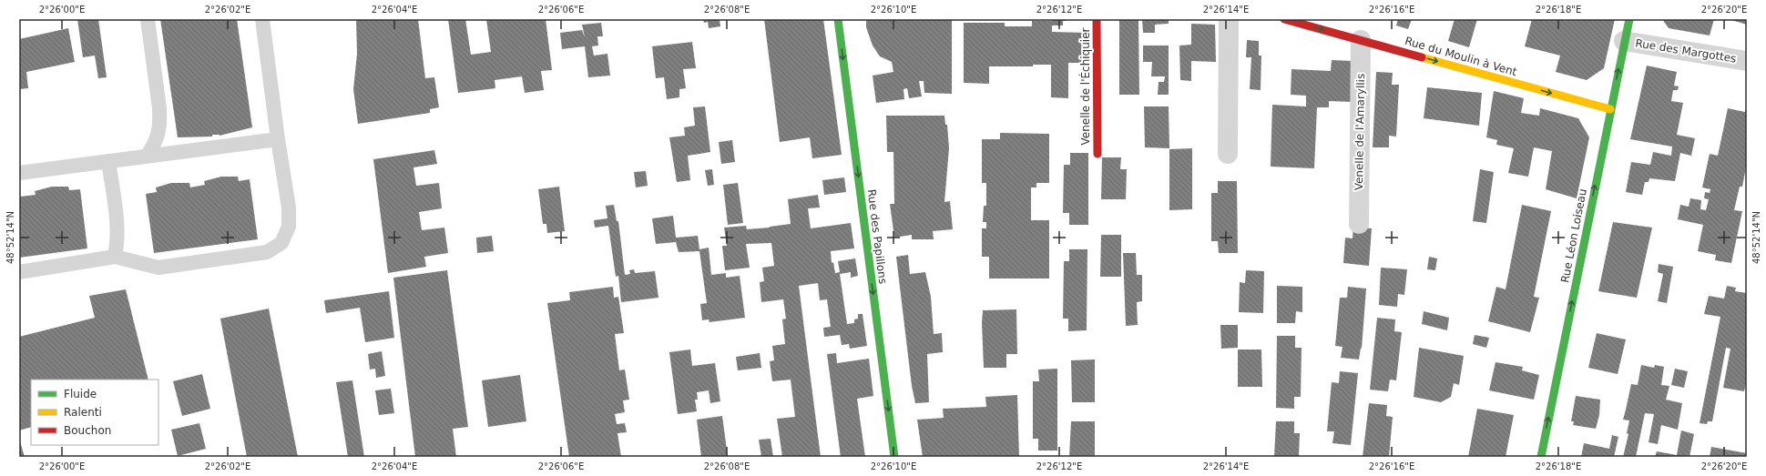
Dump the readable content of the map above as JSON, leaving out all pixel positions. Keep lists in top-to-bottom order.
{
  "streets": {
    "street": [
      "Rue des Margottes",
      "Rue du Moulin à Vent",
      "Venelle de l'Échiquier",
      "Venelle de l'Amaryllis",
      "Rue Léon Loiseau",
      "Rue des Papillons"
    ]
  },
  "crossings": [
    ["Rue des Margottes", "Rue Léon Loiseau"],
    ["Rue du Moulin à Vent", "Venelle de l'Amaryllis"],
    ["Rue du Moulin à Vent", "Rue Léon Loiseau"]
  ],
  "one_way": ["Rue du Moulin à Vent", "Rue Léon Loiseau", "Rue des Papillons"],
  "legend": ["Fluide", "Ralenti", "Bouchon"],
  "coordinates": [
    "2°26'00\"E",
    "2°26'02\"E",
    "2°26'04\"E",
    "2°26'06\"E",
    "2°26'08\"E",
    "2°26'10\"E",
    "2°26'12\"E",
    "2°26'14\"E",
    "2°26'16\"E",
    "2°26'18\"E",
    "2°26'20\"E",
    "48°52'14\"N"
  ]
}
